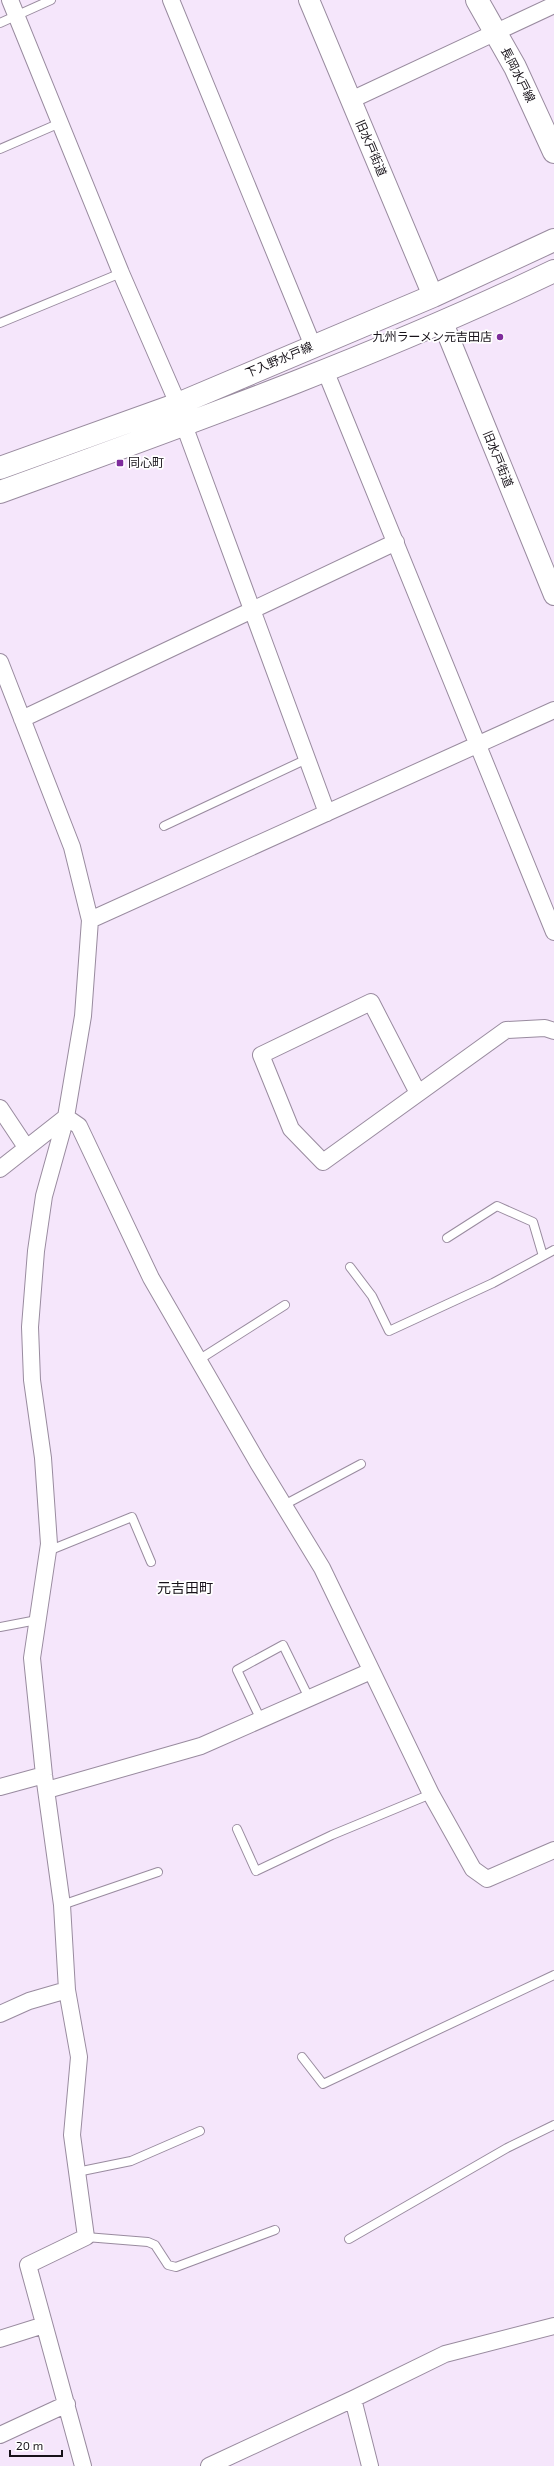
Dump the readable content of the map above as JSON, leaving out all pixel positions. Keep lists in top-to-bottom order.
{
  "streets": {
    "main road": ["長岡水戸線", "下入野水戸線"],
    "street": ["旧水戸街道"]
  },
  "crossings": [
    ["旧水戸街道", "下入野水戸線"]
  ],
  "districts": ["元吉田町"],
  "places": {
    "other": ["九州ラーメン元吉田店"],
    "transit": ["同心町"]
  },
  "scale_bar": "20 m"
}
